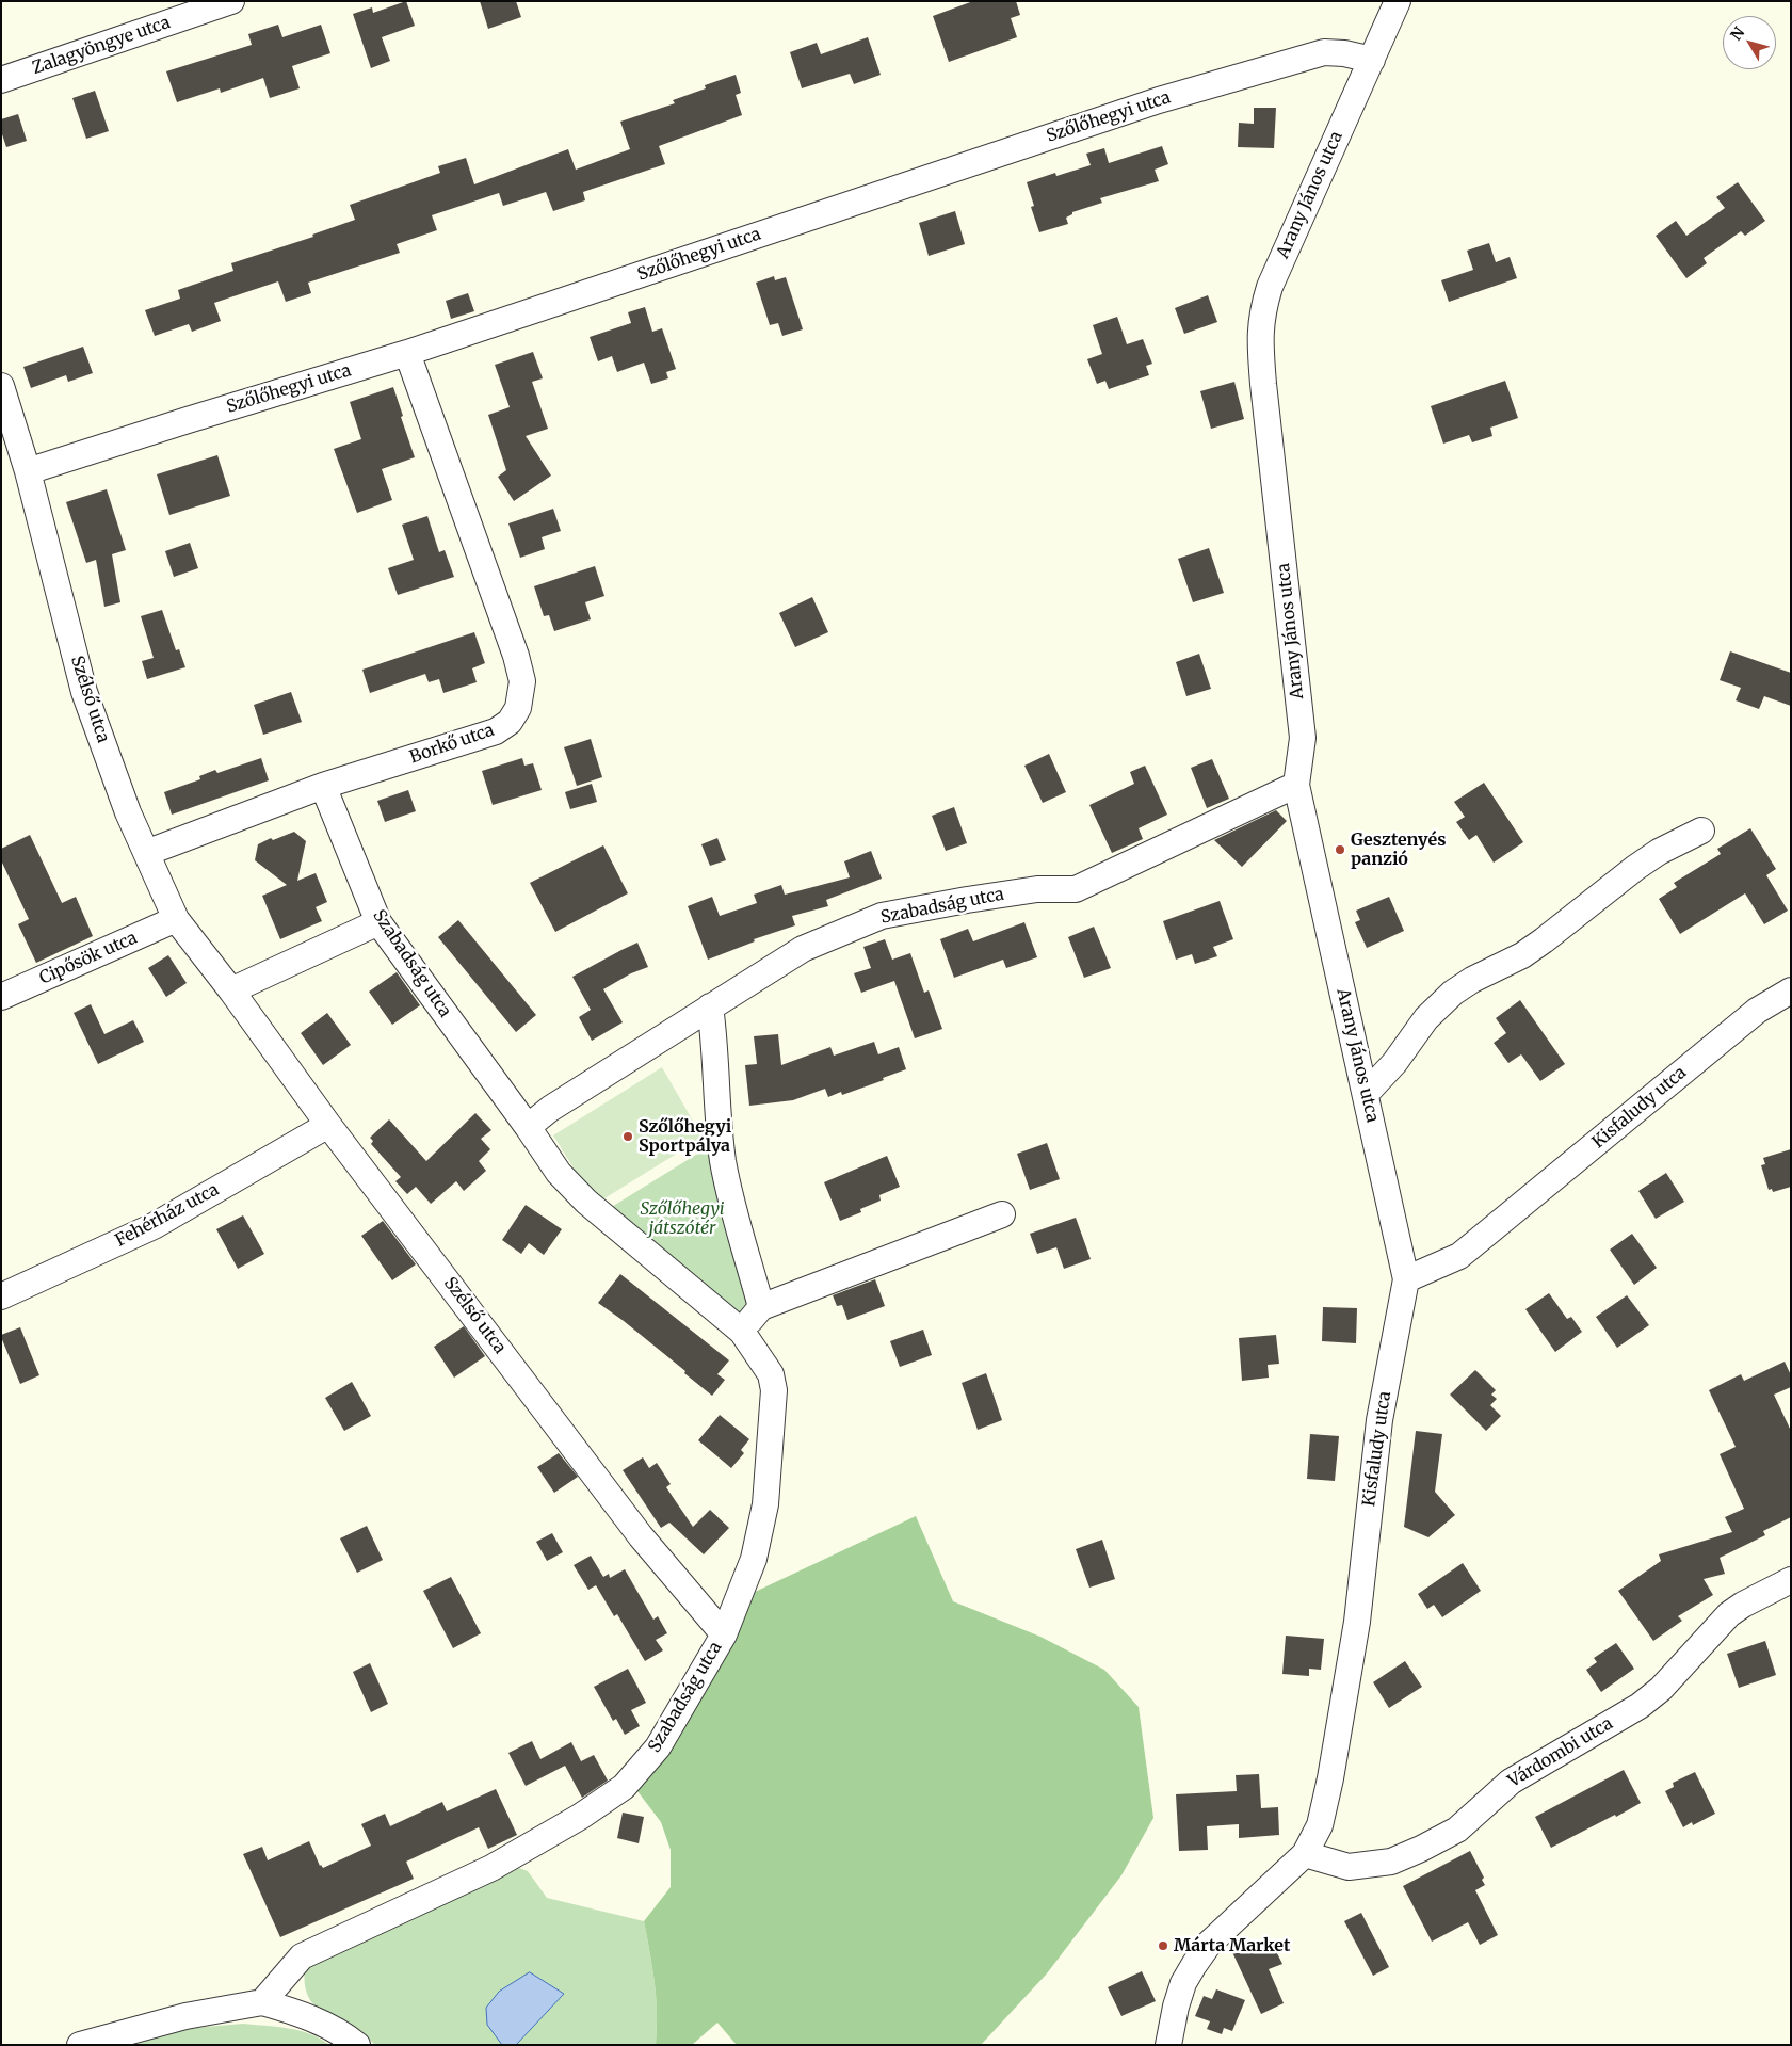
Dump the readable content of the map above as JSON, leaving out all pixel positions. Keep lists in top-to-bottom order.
{
  "streets": {
    "street": [
      "Zalagyöngye utca",
      "Szőlőhegyi utca",
      "Arany János utca",
      "Szélső utca",
      "Borkő utca",
      "Szabadság utca",
      "Cipősök utca",
      "Kisfaludy utca",
      "Fehérház utca",
      "Várdombi utca"
    ]
  },
  "crossings": [
    ["Szőlőhegyi utca", "Arany János utca"],
    ["Szőlőhegyi utca", "Szélső utca"],
    ["Szőlőhegyi utca", "Borkő utca"],
    ["Arany János utca", "Szabadság utca"],
    ["Arany János utca", "Kisfaludy utca"],
    ["Szélső utca", "Borkő utca"],
    ["Szélső utca", "Szabadság utca"],
    ["Szélső utca", "Cipősök utca"],
    ["Szélső utca", "Fehérház utca"],
    ["Borkő utca", "Szabadság utca"],
    ["Kisfaludy utca", "Várdombi utca"]
  ],
  "parks": ["Szőlőhegyi játszótér"],
  "places": ["Gesztenyés panzió", "Szőlőhegyi Sportpálya", "Márta Market"],
  "north": "top left"
}
